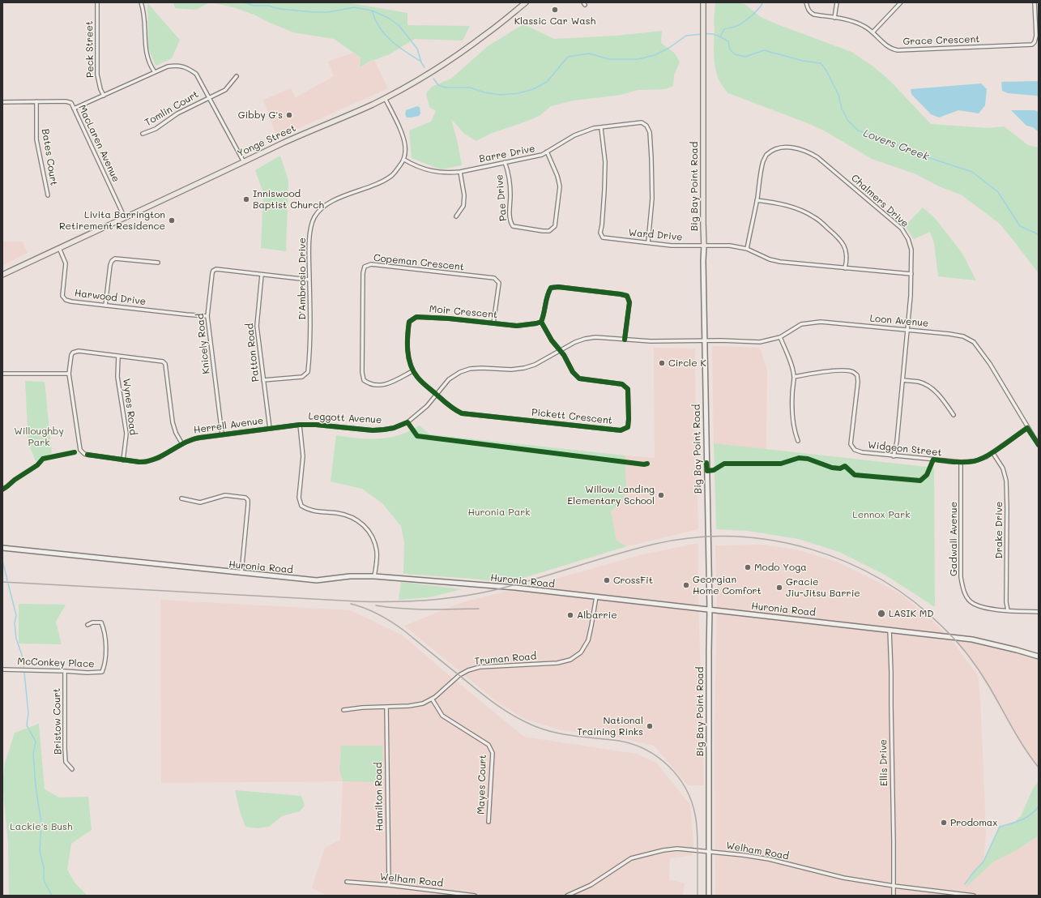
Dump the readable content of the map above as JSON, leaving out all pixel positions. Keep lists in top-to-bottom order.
{
  "streets": {
    "main road": ["Yonge Street", "Big Bay Point Road", "Huronia Road"],
    "street": [
      "Grace Crescent",
      "Peck Street",
      "Tomlin Court",
      "MacLaren Avenue",
      "Barre Drive",
      "Bates Court",
      "Pae Drive",
      "Chalmers Drive",
      "Ward Drive",
      "Copeman Crescent",
      "D'Ambrosio Drive",
      "Harwood Drive",
      "Moir Crescent",
      "Loon Avenue",
      "Knicely Road",
      "Patton Road",
      "Wynes Road",
      "Pickett Crescent",
      "Leggott Avenue",
      "Herrell Avenue",
      "Widgeon Street",
      "Drake Drive",
      "Gadwall Avenue",
      "Truman Road",
      "McConkey Place",
      "Bristow Court",
      "Ellis Drive",
      "Mayes Court",
      "Hamilton Road",
      "Welham Road"
    ]
  },
  "crossings": [
    ["Yonge Street", "MacLaren Avenue"],
    ["Yonge Street", "Harwood Drive"],
    ["MacLaren Avenue", "Bates Court"],
    ["Barre Drive", "Pae Drive"],
    ["Barre Drive", "Ward Drive"],
    ["Barre Drive", "D'Ambrosio Drive"],
    ["Big Bay Point Road", "Ward Drive"],
    ["Big Bay Point Road", "Loon Avenue"],
    ["Big Bay Point Road", "Leggott Avenue"],
    ["Big Bay Point Road", "Huronia Road"],
    ["Big Bay Point Road", "Welham Road"],
    ["Chalmers Drive", "Ward Drive"],
    ["Chalmers Drive", "Loon Avenue"],
    ["Chalmers Drive", "Widgeon Street"],
    ["Copeman Crescent", "Moir Crescent"],
    ["D'Ambrosio Drive", "Knicely Road"],
    ["D'Ambrosio Drive", "Patton Road"],
    ["Harwood Drive", "Knicely Road"],
    ["Moir Crescent", "Pickett Crescent"],
    ["Moir Crescent", "Leggott Avenue"],
    ["Loon Avenue", "Leggott Avenue"],
    ["Loon Avenue", "Widgeon Street"],
    ["Knicely Road", "Patton Road"],
    ["Knicely Road", "Herrell Avenue"],
    ["Patton Road", "Herrell Avenue"],
    ["Wynes Road", "Herrell Avenue"],
    ["Pickett Crescent", "Leggott Avenue"],
    ["Leggott Avenue", "Herrell Avenue"],
    ["Widgeon Street", "Drake Drive"],
    ["Widgeon Street", "Gadwall Avenue"],
    ["Drake Drive", "Gadwall Avenue"],
    ["Huronia Road", "Truman Road"],
    ["Huronia Road", "Ellis Drive"],
    ["Truman Road", "Mayes Court"],
    ["Truman Road", "Hamilton Road"],
    ["McConkey Place", "Bristow Court"],
    ["Ellis Drive", "Welham Road"],
    ["Hamilton Road", "Welham Road"]
  ],
  "water": ["Lovers Creek"],
  "parks": [
    "Willoughby Park",
    "Huronia Park",
    "Lennox Park",
    "Lackie's Bush"
  ],
  "places": [
    "Klassic Car Wash",
    "Gibby G's",
    "Inniswood Baptist Church",
    "Livita Barrington Retirement Residence",
    "Circle K",
    "Willow Landing Elementary School",
    "Modo Yoga",
    "CrossFit",
    "Georgian Home Comfort",
    "Gracie Jiu-Jitsu Barrie",
    "LASIK MD",
    "Albarrie",
    "National Training Rinks",
    "Prodomax"
  ]
}
